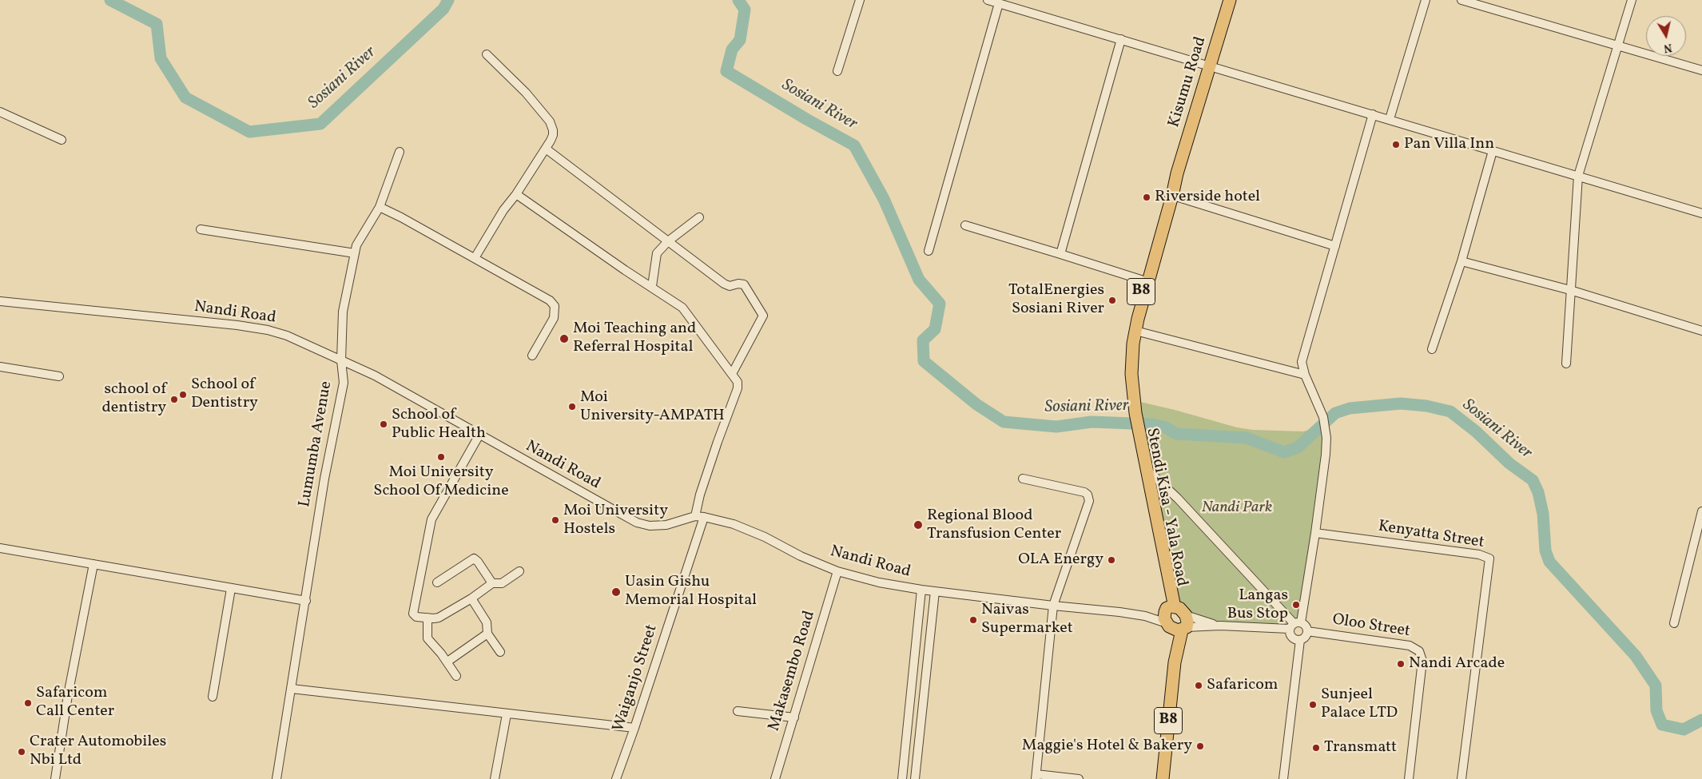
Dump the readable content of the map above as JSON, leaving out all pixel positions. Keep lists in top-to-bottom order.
{
  "streets": {
    "highway": ["Kisumu Road", "B8", "Stendi Kisa - Yala Road"],
    "street": [
      "Nandi Road",
      "Lumumba Avenue",
      "Kenyatta Street",
      "Oloo Street",
      "Makasembo Road",
      "Waiganjo Street"
    ]
  },
  "crossings": [
    ["Kisumu Road", "Stendi Kisa - Yala Road"],
    ["B8", "Nandi Road"],
    ["B8", "Stendi Kisa - Yala Road"],
    ["Nandi Road", "Lumumba Avenue"],
    ["Nandi Road", "Stendi Kisa - Yala Road"],
    ["Nandi Road", "Oloo Street"],
    ["Nandi Road", "Makasembo Road"],
    ["Nandi Road", "Waiganjo Street"]
  ],
  "water": ["Sosiani River"],
  "parks": ["Nandi Park"],
  "places": [
    "Pan Villa Inn",
    "Riverside hotel",
    "TotalEnergies Sosiani River",
    "Moi Teaching and Referral Hospital",
    "School of Dentistry",
    "school of dentistry",
    "Moi University-AMPATH",
    "School of Public Health",
    "Moi University School Of Medicine",
    "Moi University Hostels",
    "Regional Blood Transfusion Center",
    "OLA Energy",
    "Uasin Gishu Memorial Hospital",
    "Langas Bus Stop",
    "Naivas Supermarket",
    "Nandi Arcade",
    "Safaricom",
    "Safaricom Call Center",
    "Sunjeel Palace LTD",
    "Maggie's Hotel & Bakery",
    "Transmatt",
    "Crater Automobiles Nbi Ltd"
  ],
  "north": "bottom"
}
